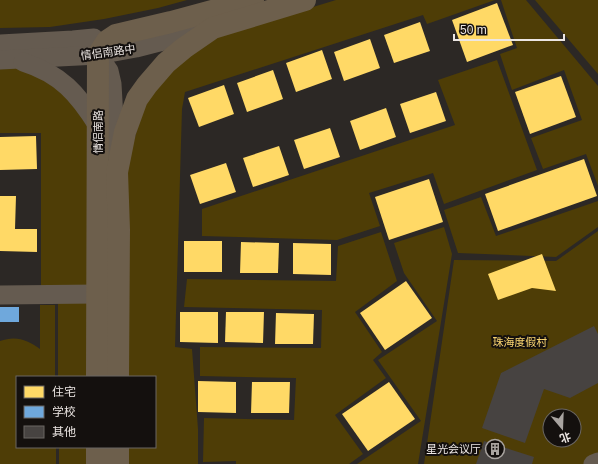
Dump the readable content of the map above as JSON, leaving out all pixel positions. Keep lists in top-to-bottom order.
{
  "streets": {
    "highway": ["情侣南路"],
    "street": ["情侣南路中"]
  },
  "crossings": [
    ["情侣南路中", "情侣南路"]
  ],
  "parks": ["珠海度假村"],
  "places": {
    "building": ["星光会议厅"]
  },
  "legend": ["住宅", "学校", "其他"],
  "scale_bar": "50 m",
  "north": "bottom"
}
